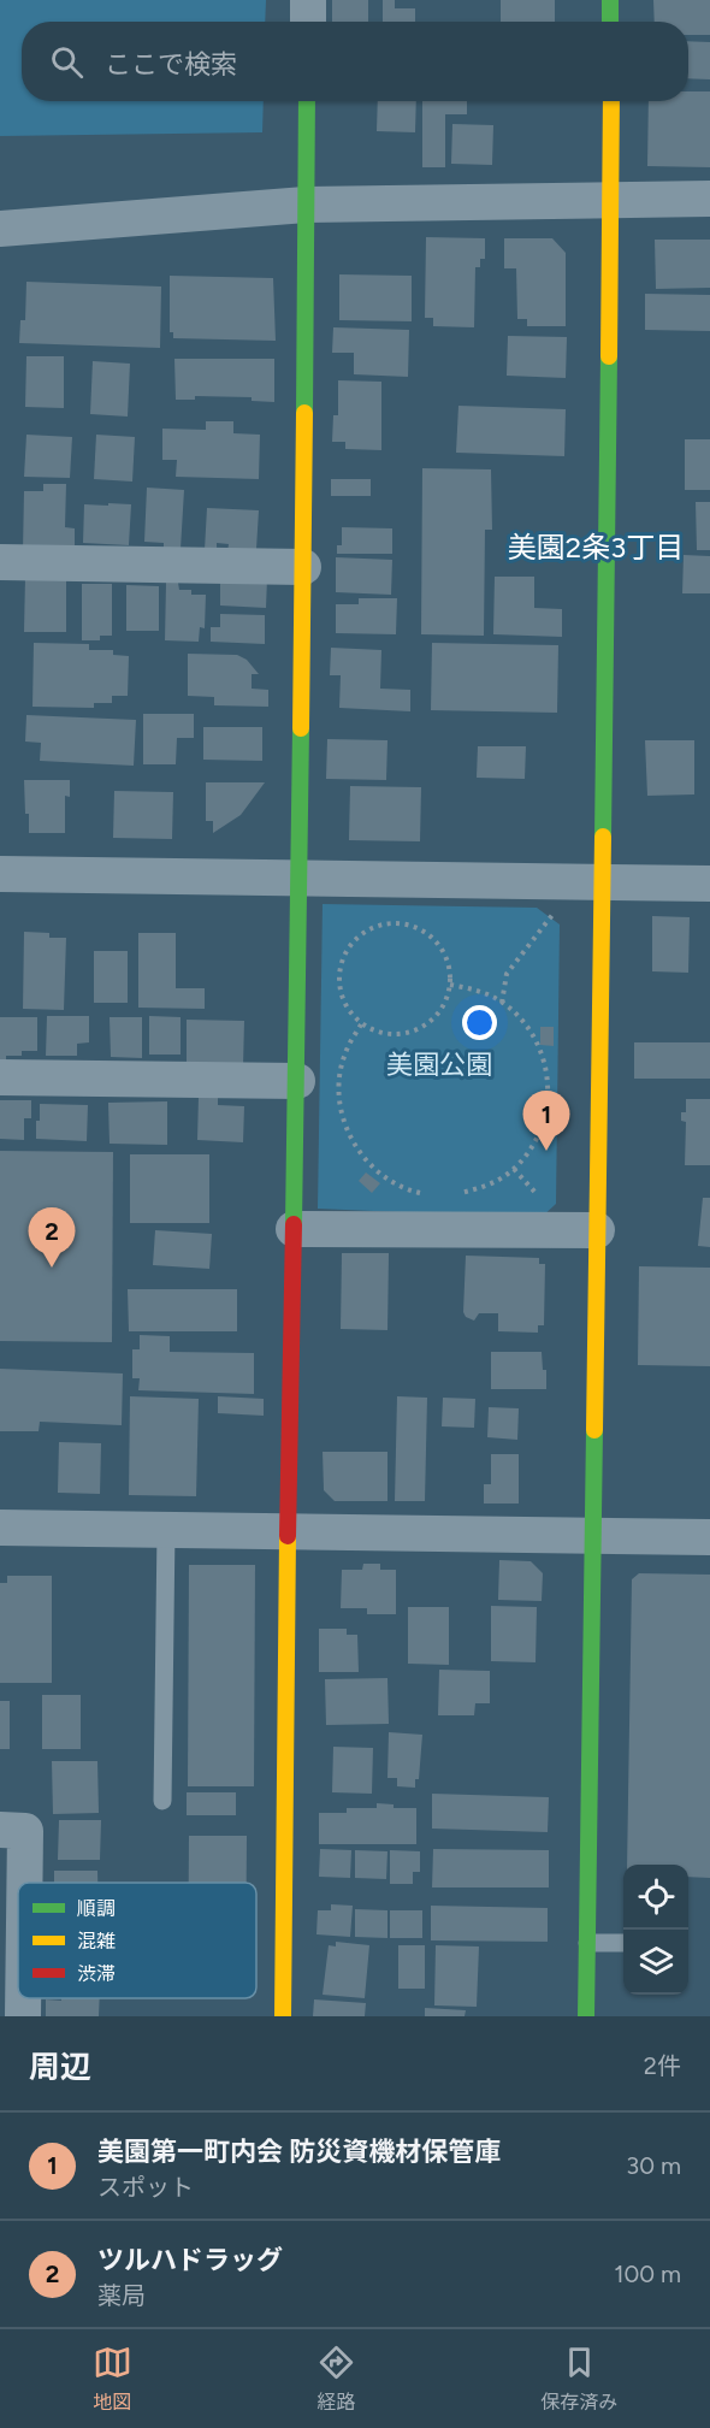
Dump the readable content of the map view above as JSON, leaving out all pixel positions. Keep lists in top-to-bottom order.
{
  "districts": ["美園2条3丁目"],
  "parks": ["美園公園"],
  "legend": ["順調", "混雑", "渋滞"],
  "page": {
    "search": "ここで検索",
    "pins": ["1", "2"],
    "heading": ["周辺", "2件"],
    "list": [
      {
        "mark": "1",
        "name": "美園第一町内会 防災資機材保管庫",
        "note": "スポット",
        "value": "30 m"
      },
      {
        "mark": "2",
        "name": "ツルハドラッグ",
        "note": "薬局",
        "value": "100 m"
      }
    ],
    "nav": ["地図", "経路", "保存済み"]
  }
}
